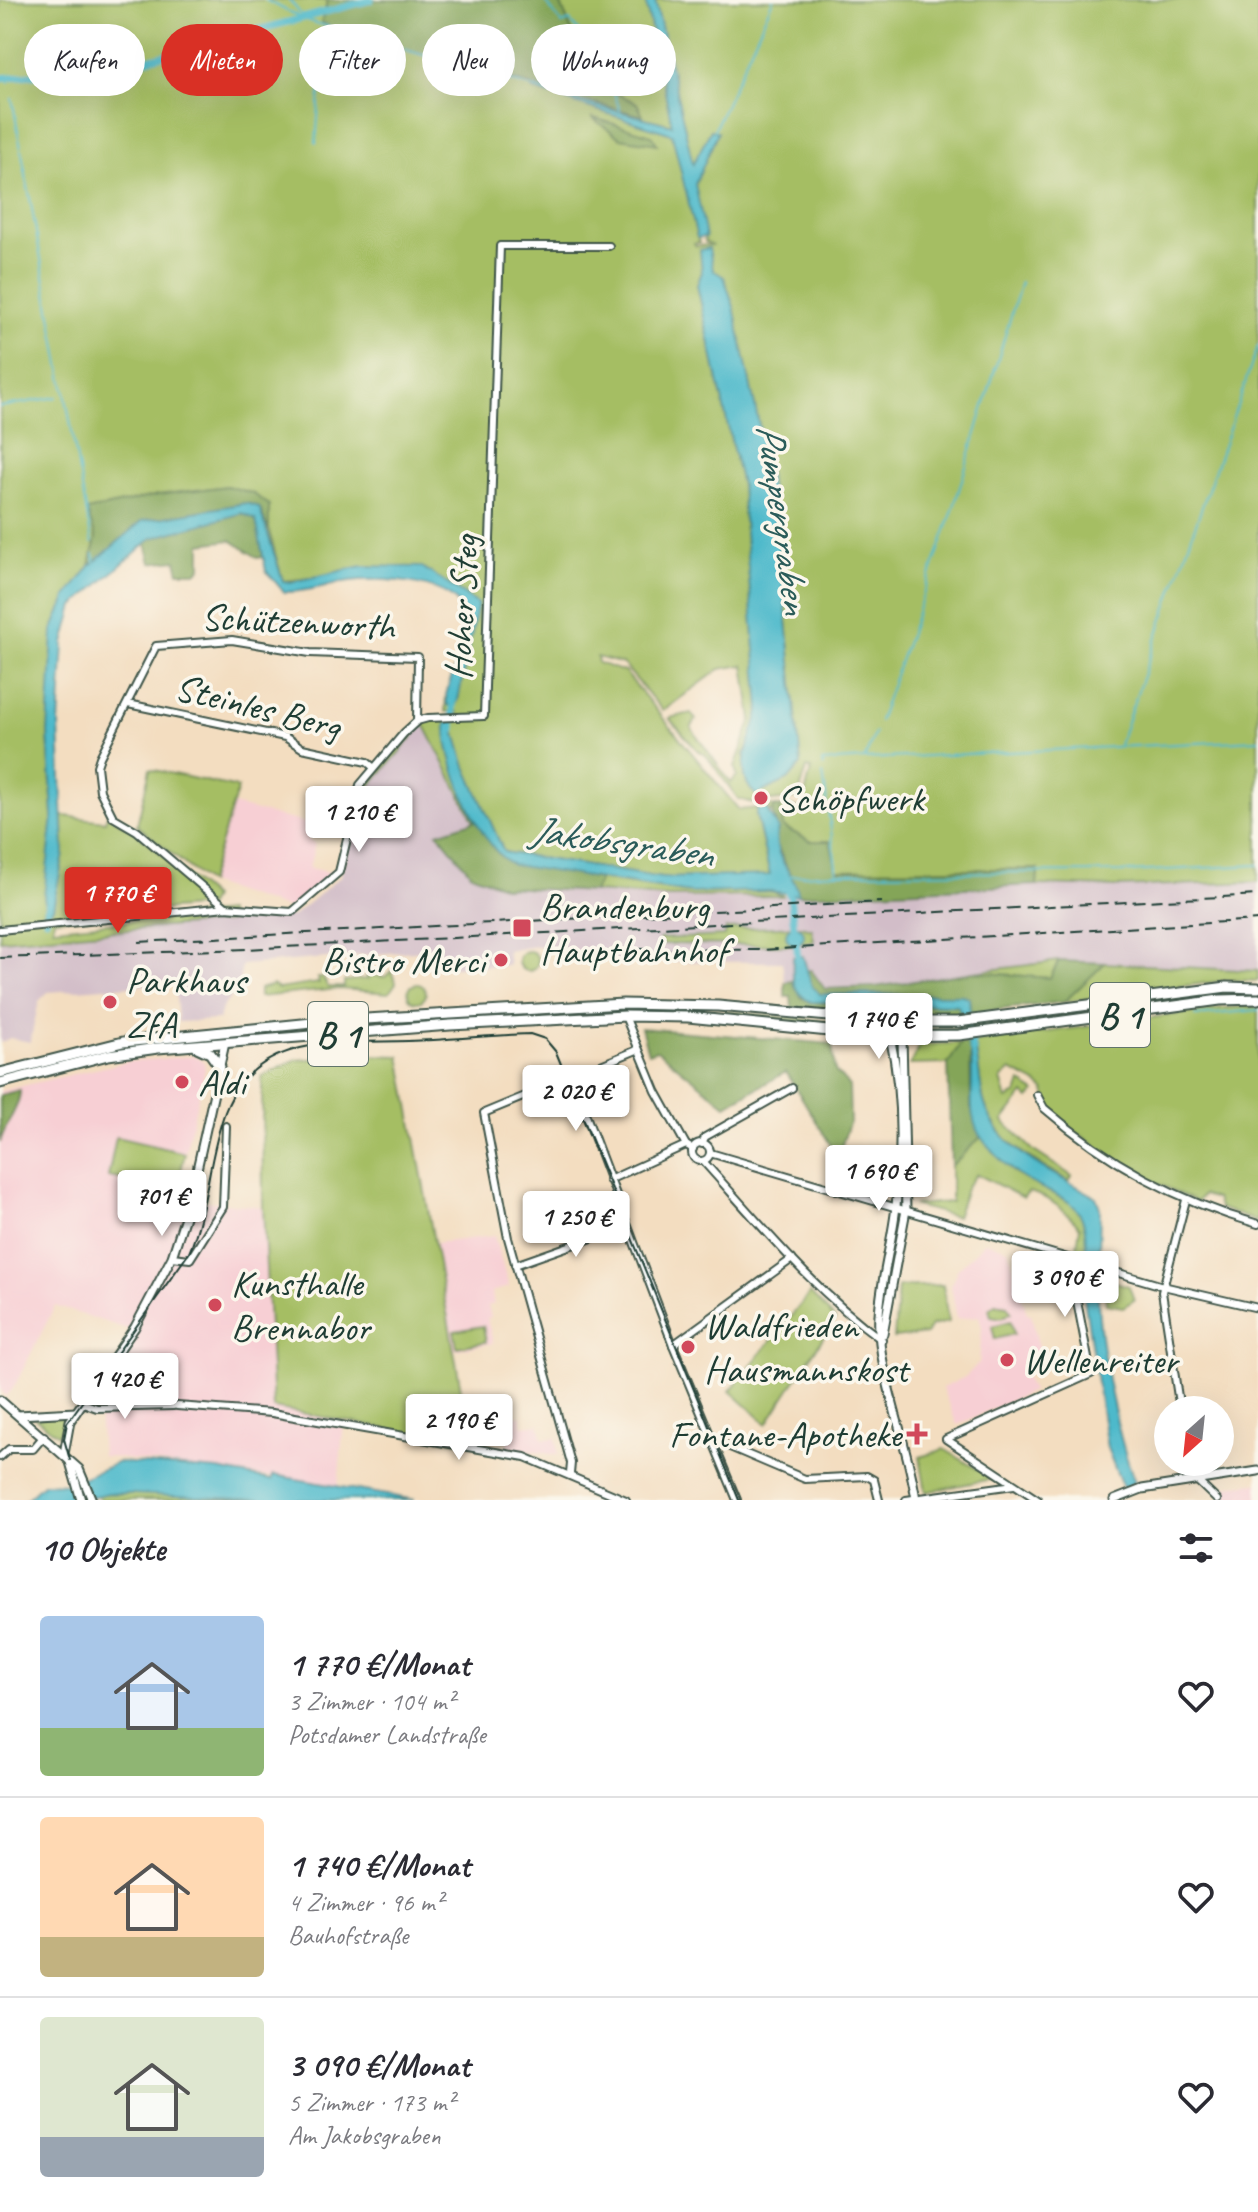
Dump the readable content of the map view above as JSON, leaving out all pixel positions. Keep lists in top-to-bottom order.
{
  "streets": {
    "main road": ["B 1"],
    "street": ["Hoher Steg", "Schützenworth", "Steinles Berg"]
  },
  "crossings": [
    ["Hoher Steg", "Schützenworth"],
    ["Hoher Steg", "Steinles Berg"],
    ["Schützenworth", "Steinles Berg"]
  ],
  "water": ["Pumpergraben", "Jakobsgraben"],
  "places": {
    "other": [
      "Schöpfwerk",
      "Bistro Merci",
      "Parkhaus ZfA",
      "Aldi",
      "Kunsthalle Brennabor",
      "Waldfrieden Hausmannskost",
      "Wellenreiter"
    ],
    "transit": ["Brandenburg Hauptbahnhof"],
    "health": ["Fontane-Apotheke"]
  },
  "north": "bottom left",
  "page": {
    "chip": [
      "Kaufen",
      "Mieten",
      "Filter",
      "Neu",
      "Wohnung"
    ],
    "price": [
      "1 210 €",
      "1 770 €",
      "1 740 €",
      "2 020 €",
      "1 690 €",
      "701 €",
      "1 250 €",
      "3 090 €",
      "1 420 €",
      "2 190 €"
    ],
    "heading": "10 Objekte",
    "list": [
      {
        "name": "1 770 €/Monat",
        "note": "3 Zimmer · 104 m² · Potsdamer Landstraße"
      },
      {
        "name": "1 740 €/Monat",
        "note": "4 Zimmer · 96 m² · Bauhofstraße"
      },
      {
        "name": "3 090 €/Monat",
        "note": "5 Zimmer · 173 m² · Am Jakobsgraben"
      }
    ]
  }
}
